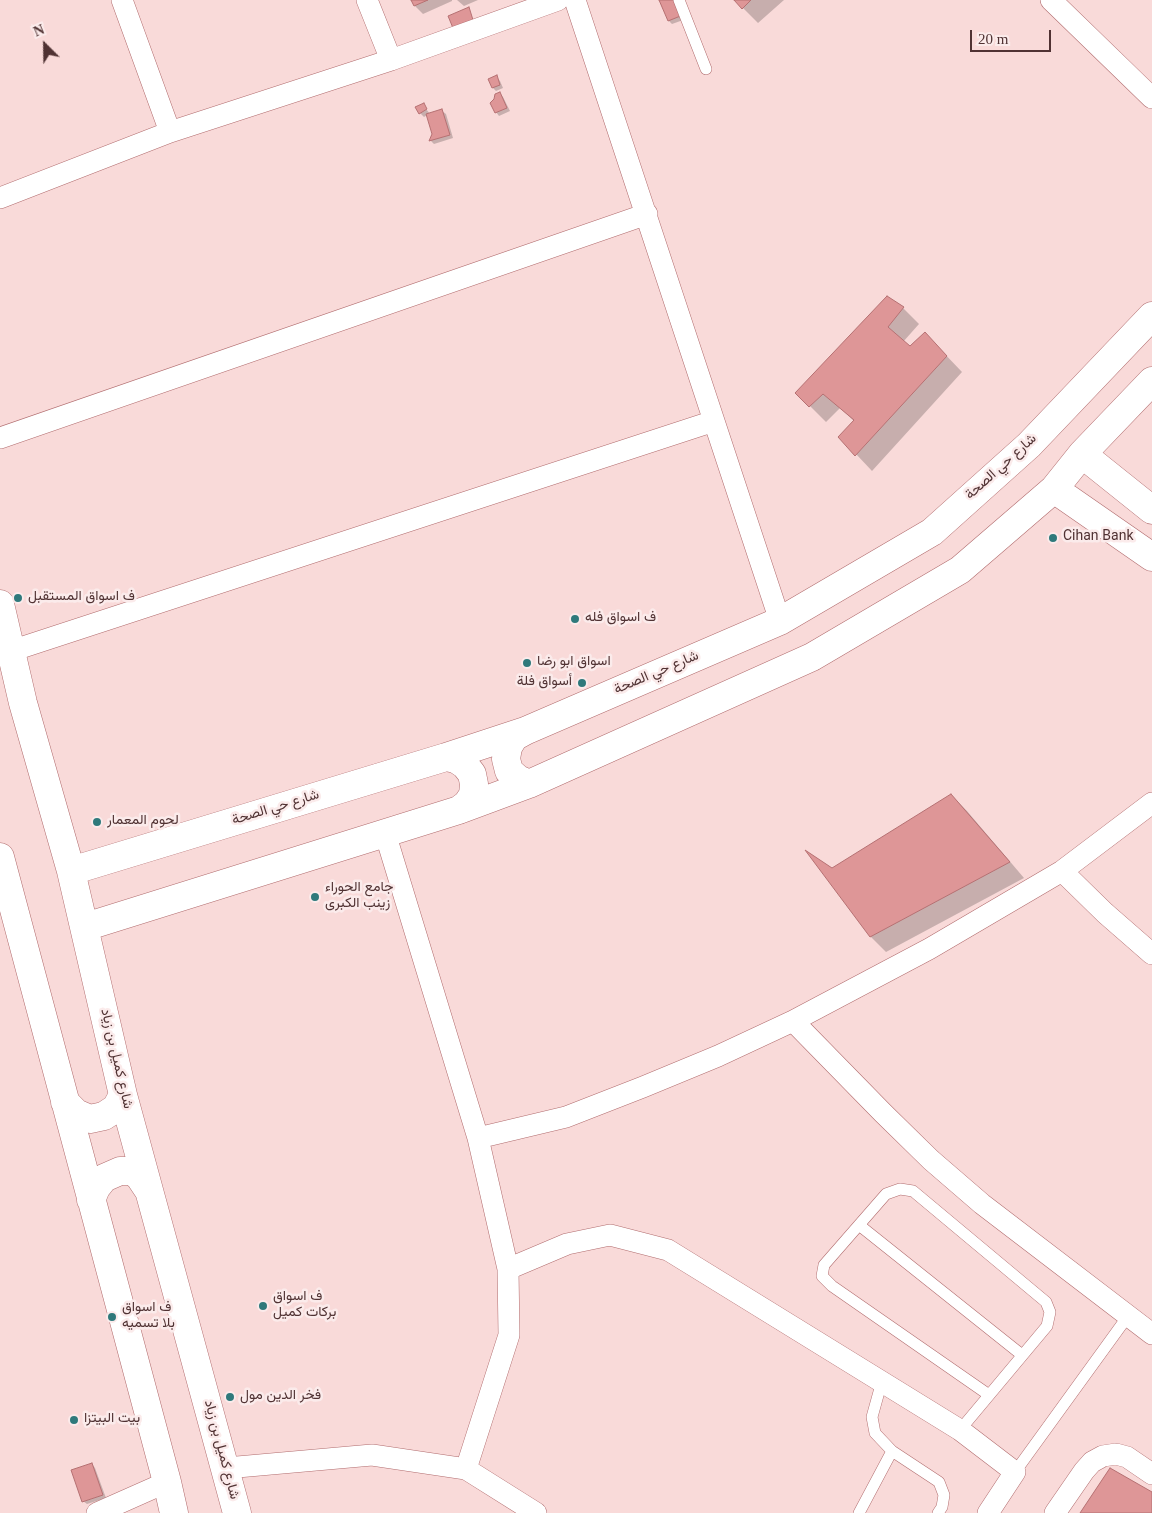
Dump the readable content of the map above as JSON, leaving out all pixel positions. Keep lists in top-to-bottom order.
{
  "streets": {
    "main road": ["شارع حي الصحة", "شارع كميل بن زياد"]
  },
  "crossings": [
    ["شارع حي الصحة", "شارع كميل بن زياد"]
  ],
  "places": [
    "Cihan Bank",
    "ف اسواق المستقبل",
    "ف اسواق فله",
    "اسواق ابو رضا",
    "أسواق فلة",
    "لحوم المعمار",
    "جامع الحوراء زينب الكبرى",
    "ف اسواق بركات كميل",
    "ف اسواق بلا تسميه",
    "فخر الدين مول",
    "بيت البيتزا"
  ],
  "scale_bar": "20 m",
  "north": "top left"
}
